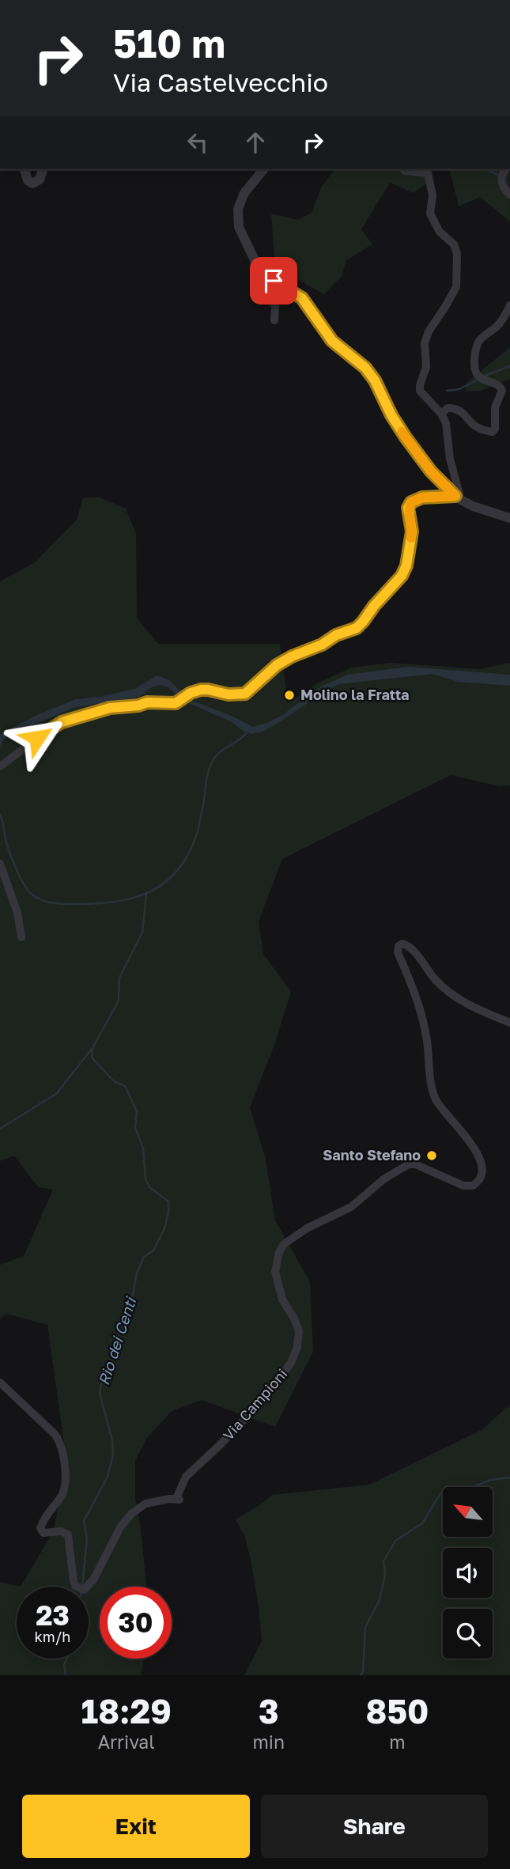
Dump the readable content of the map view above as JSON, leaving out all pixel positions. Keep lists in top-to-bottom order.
{
  "streets": {
    "street": ["Via Campioni"]
  },
  "water": ["Rio dei Centi"],
  "places": ["Molino la Fratta", "Santo Stefano"],
  "north": "top left",
  "page": {
    "turn": ["510 m", "Via Castelvecchio"],
    "speed": "23 km/h",
    "limit": "30",
    "eta": [
      "18:29",
      "Arrival",
      "3",
      "min",
      "850",
      "m"
    ],
    "buttons": ["Exit", "Share"]
  }
}
